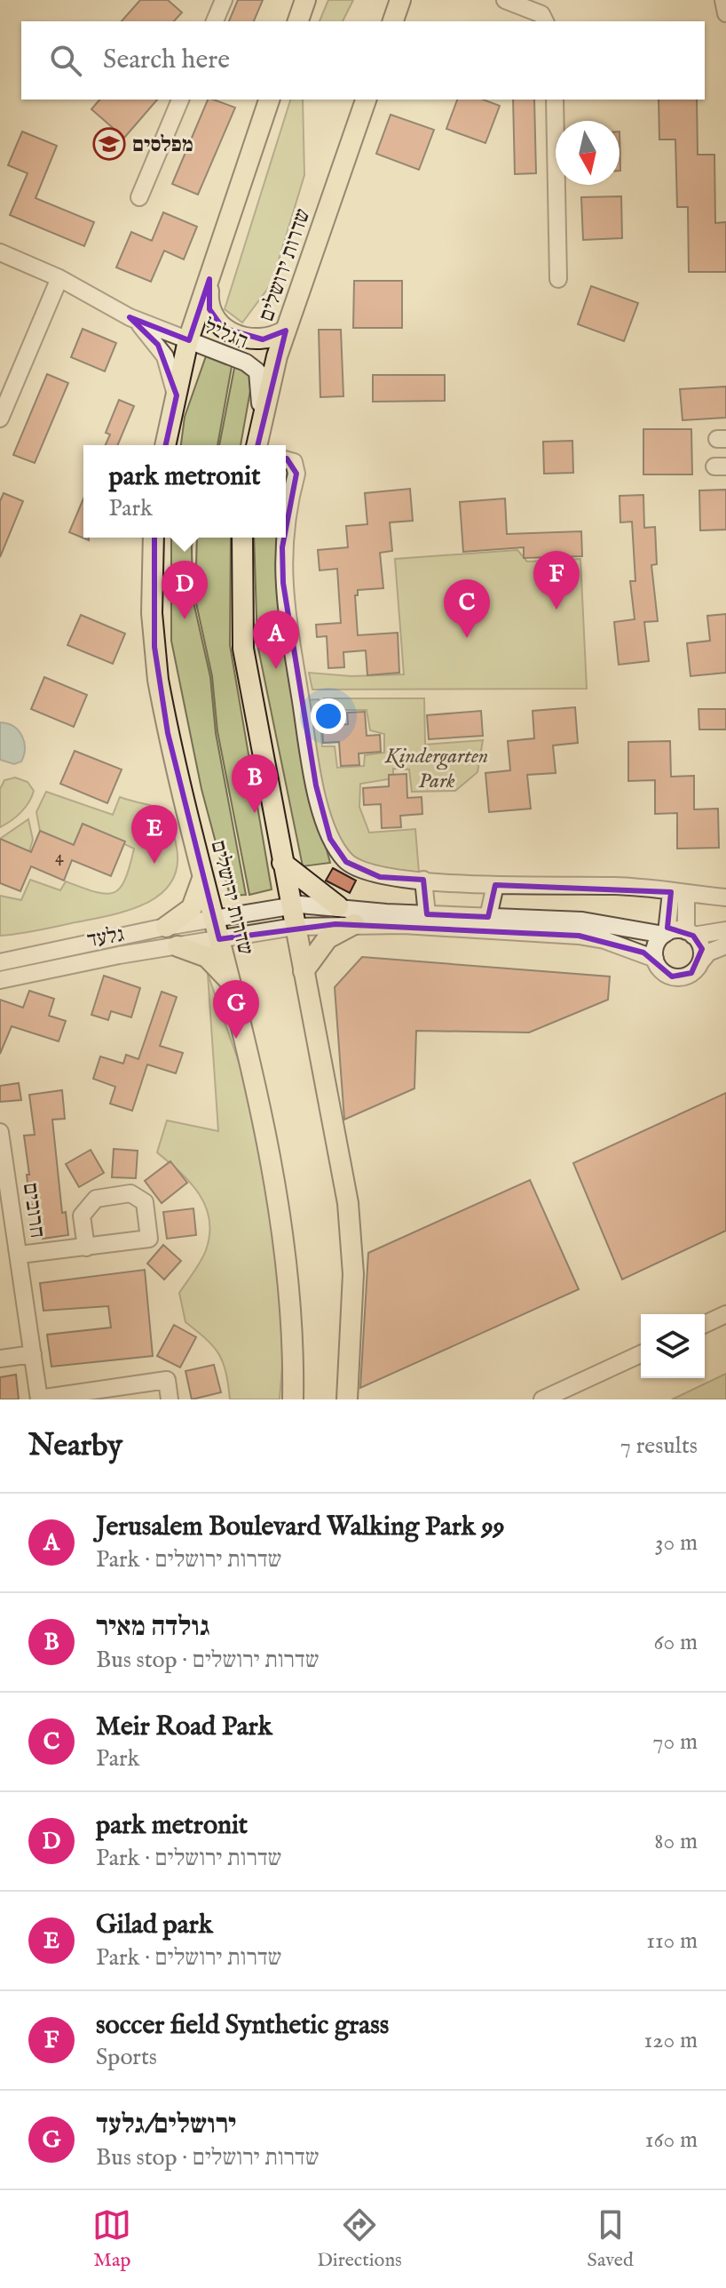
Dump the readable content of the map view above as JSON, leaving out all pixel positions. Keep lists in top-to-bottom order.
{
  "streets": {
    "main road": ["שדרות ירושלים"],
    "street": ["הגליל", "גלעד", "חרובים"]
  },
  "crossings": [
    ["שדרות ירושלים", "הגליל"],
    ["שדרות ירושלים", "גלעד"]
  ],
  "parks": ["Kindergarten Park"],
  "places": {
    "school or university": ["מפלסים"]
  },
  "house_numbers": ["4"],
  "north": "bottom",
  "page": {
    "search": "Search here",
    "popup": ["park metronit", "Park"],
    "pins": [
      "F",
      "D",
      "C",
      "A",
      "B",
      "E",
      "G"
    ],
    "heading": ["Nearby", "7 results"],
    "list": [
      {
        "mark": "A",
        "name": "Jerusalem Boulevard Walking Park 99",
        "note": "Park · שדרות ירושלים",
        "value": "30 m"
      },
      {
        "mark": "B",
        "name": "גולדה מאיר",
        "note": "Bus stop · שדרות ירושלים",
        "value": "60 m"
      },
      {
        "mark": "C",
        "name": "Meir Road Park",
        "note": "Park",
        "value": "70 m"
      },
      {
        "mark": "D",
        "name": "park metronit",
        "note": "Park · שדרות ירושלים",
        "value": "80 m"
      },
      {
        "mark": "E",
        "name": "Gilad park",
        "note": "Park · שדרות ירושלים",
        "value": "110 m"
      },
      {
        "mark": "F",
        "name": "soccer field Synthetic grass",
        "note": "Sports",
        "value": "120 m"
      },
      {
        "mark": "G",
        "name": "ירושלים/גלעד",
        "note": "Bus stop · שדרות ירושלים",
        "value": "160 m"
      }
    ],
    "nav": ["Map", "Directions", "Saved"]
  }
}
